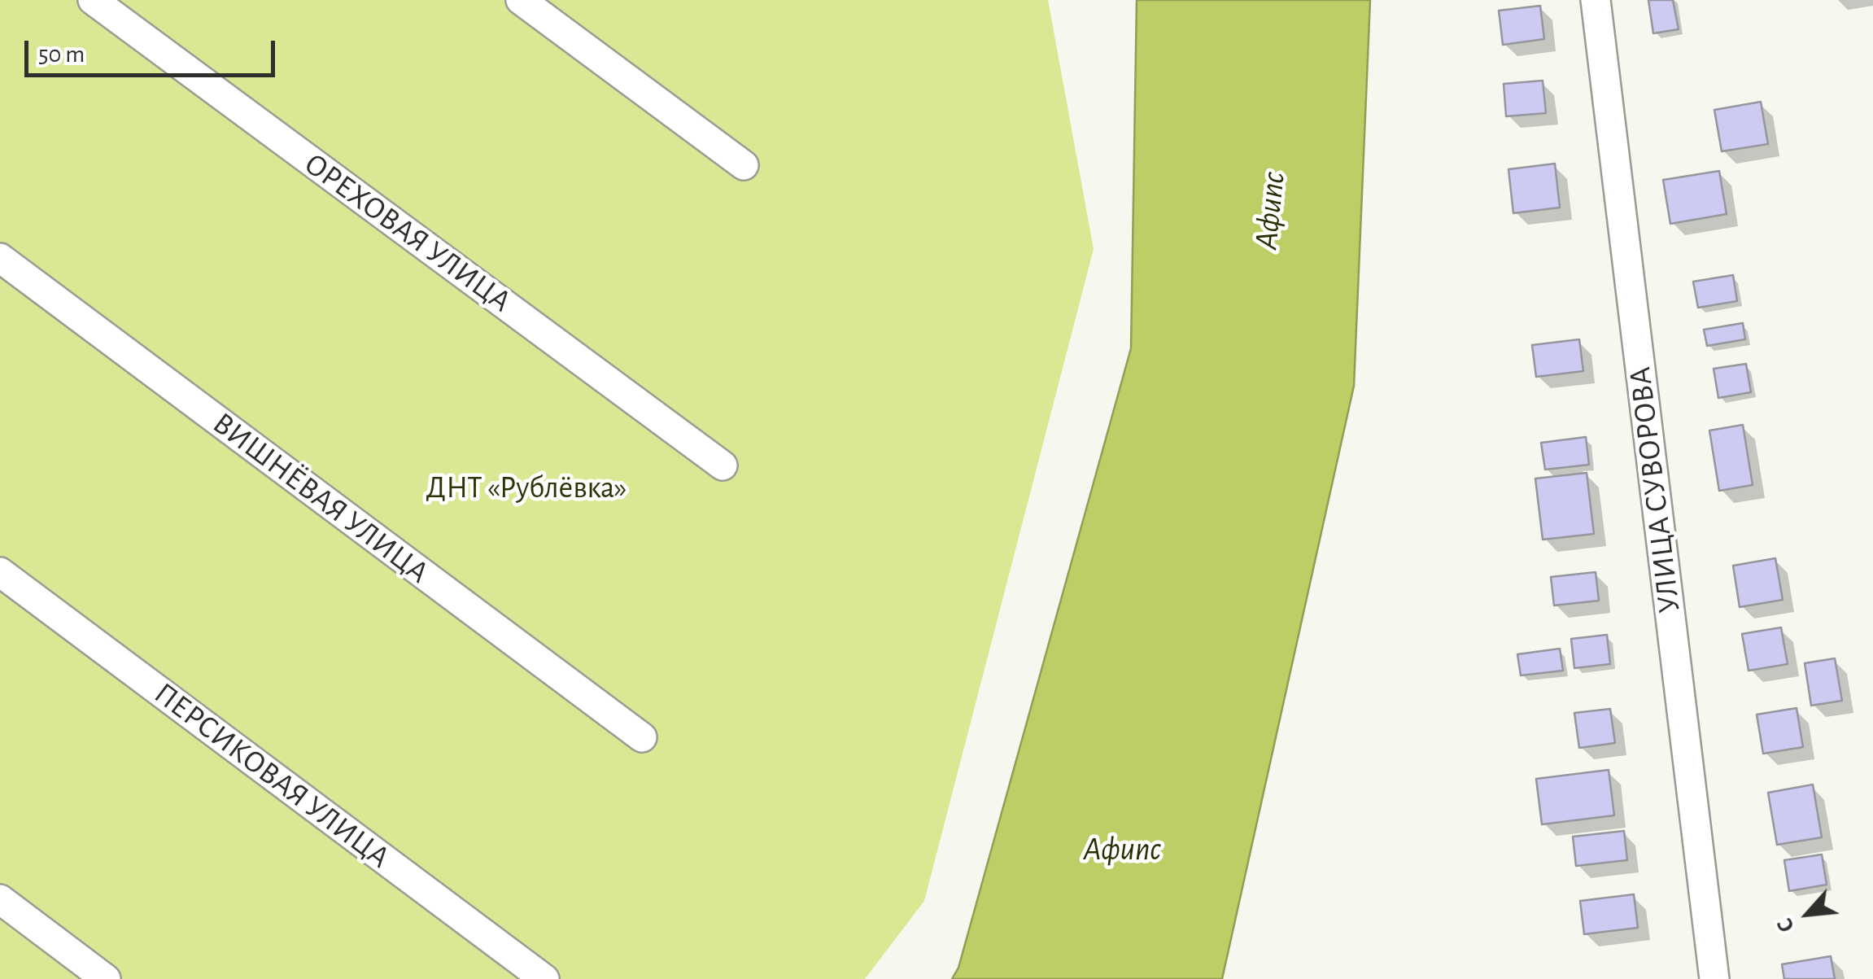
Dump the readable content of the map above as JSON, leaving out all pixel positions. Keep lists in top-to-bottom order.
{
  "streets": {
    "street": [
      "ОРЕХОВАЯ УЛИЦА",
      "УЛИЦА СУВОРОВА",
      "ВИШНЁВАЯ УЛИЦА",
      "ПЕРСИКОВАЯ УЛИЦА"
    ]
  },
  "water": ["Афипс"],
  "parks": ["ДНТ «Рублёвка»"],
  "scale_bar": "50 m",
  "north": "bottom left"
}
